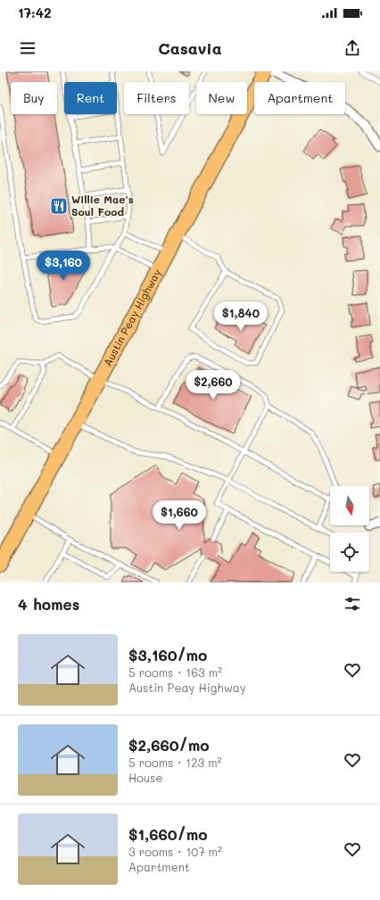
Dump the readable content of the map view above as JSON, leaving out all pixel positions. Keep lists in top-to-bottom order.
{
  "streets": {
    "main road": ["Austin Peay Highway"]
  },
  "places": {
    "restaurant": ["Willie Mae's Soul Food"]
  },
  "north": "bottom",
  "page": {
    "status": "17:42",
    "header": "Casavia",
    "chip": [
      "Buy",
      "Rent",
      "Filters",
      "New",
      "Apartment"
    ],
    "price": [
      "$3,160",
      "$1,840",
      "$2,660",
      "$1,660"
    ],
    "heading": "4 homes",
    "list": [
      {
        "name": "$3,160/mo",
        "note": "5 rooms · 163 m² · Austin Peay Highway"
      },
      {
        "name": "$2,660/mo",
        "note": "5 rooms · 123 m² · House"
      },
      {
        "name": "$1,660/mo",
        "note": "3 rooms · 107 m² · Apartment"
      }
    ]
  }
}
